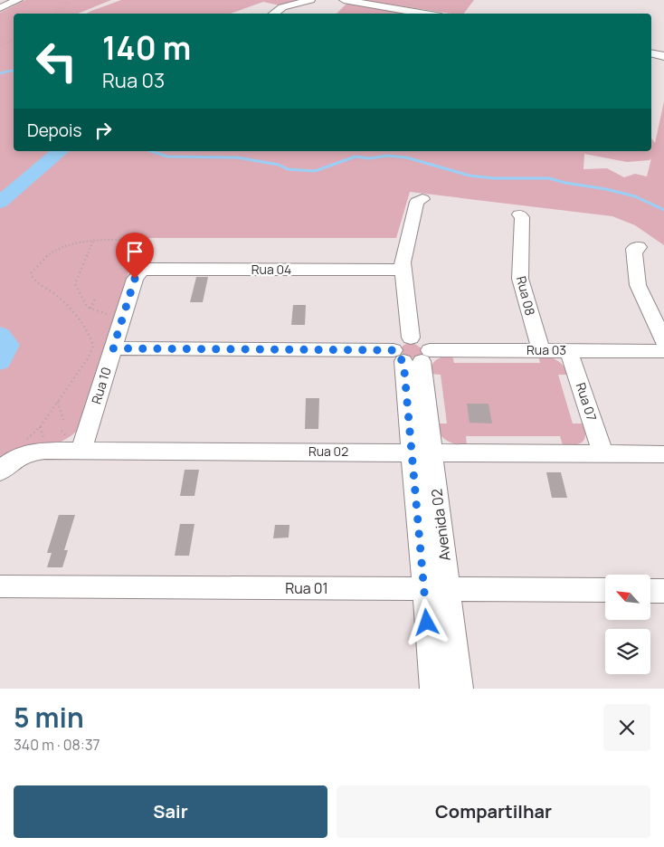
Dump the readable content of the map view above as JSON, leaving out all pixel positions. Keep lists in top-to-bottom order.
{
  "streets": {
    "street": [
      "Rua 04",
      "Rua 08",
      "Rua 03",
      "Rua 10",
      "Rua 07",
      "Rua 02",
      "Avenida 02",
      "Rua 01"
    ]
  },
  "crossings": [
    ["Rua 04", "Rua 10"],
    ["Rua 08", "Rua 03"],
    ["Rua 03", "Rua 10"],
    ["Rua 03", "Rua 07"],
    ["Rua 03", "Avenida 02"],
    ["Rua 10", "Rua 02"],
    ["Rua 07", "Rua 02"],
    ["Rua 02", "Avenida 02"],
    ["Avenida 02", "Rua 01"]
  ],
  "north": "top left",
  "page": {
    "turn": ["140 m", "Rua 03"],
    "then": "Depois",
    "heading": ["5 min", "340 m · 08:37"],
    "buttons": ["Sair", "Compartilhar"]
  }
}
